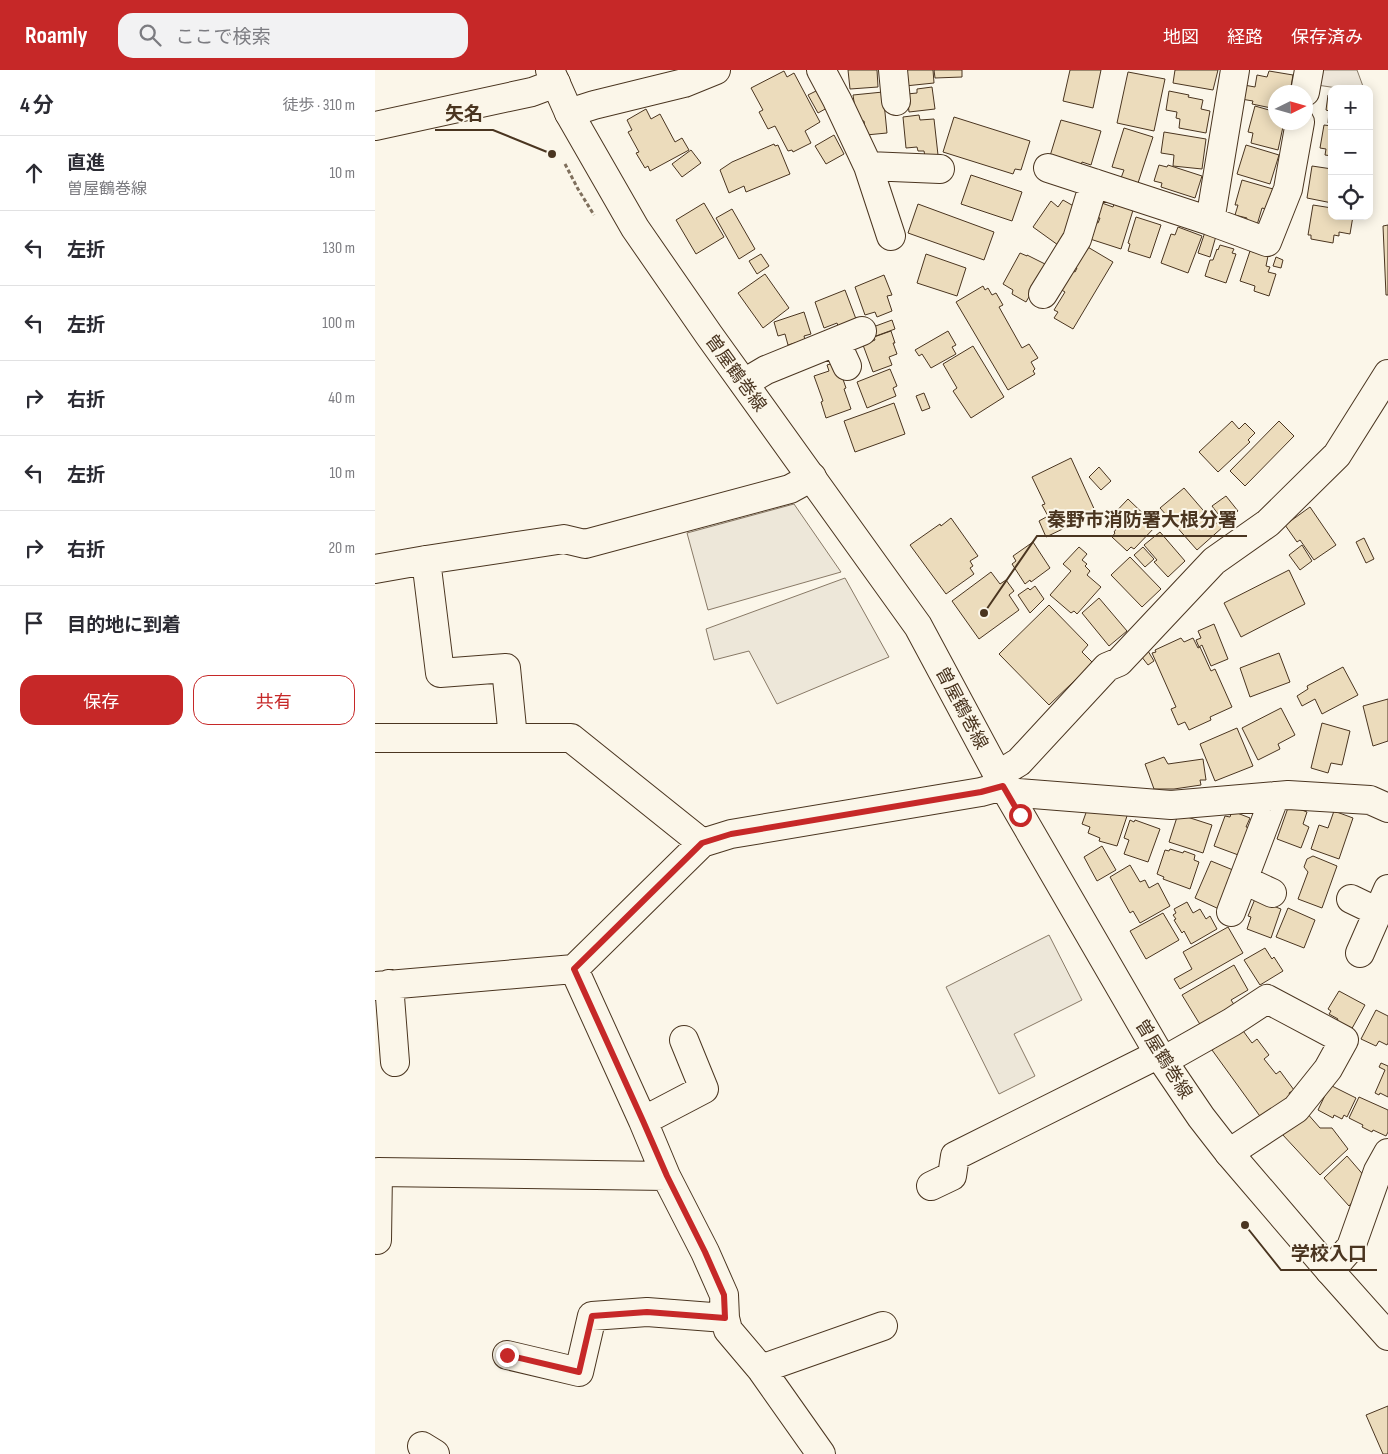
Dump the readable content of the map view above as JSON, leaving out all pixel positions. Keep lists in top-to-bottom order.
{
  "streets": {
    "street": ["曽屋鶴巻線"]
  },
  "places": ["矢名", "秦野市消防署大根分署", "学校入口"],
  "north": "right",
  "page": {
    "header": "Roamly",
    "search": "ここで検索",
    "nav": ["地図", "経路", "保存済み"],
    "heading": ["4 分", "徒歩 · 310 m"],
    "map_buttons": ["+", "−"],
    "list": [
      ["直進", "曽屋鶴巻線", "10 m"],
      ["左折", "130 m"],
      ["左折", "100 m"],
      ["右折", "40 m"],
      ["左折", "10 m"],
      ["右折", "20 m"],
      "目的地に到着"
    ],
    "buttons": ["保存", "共有"]
  }
}
